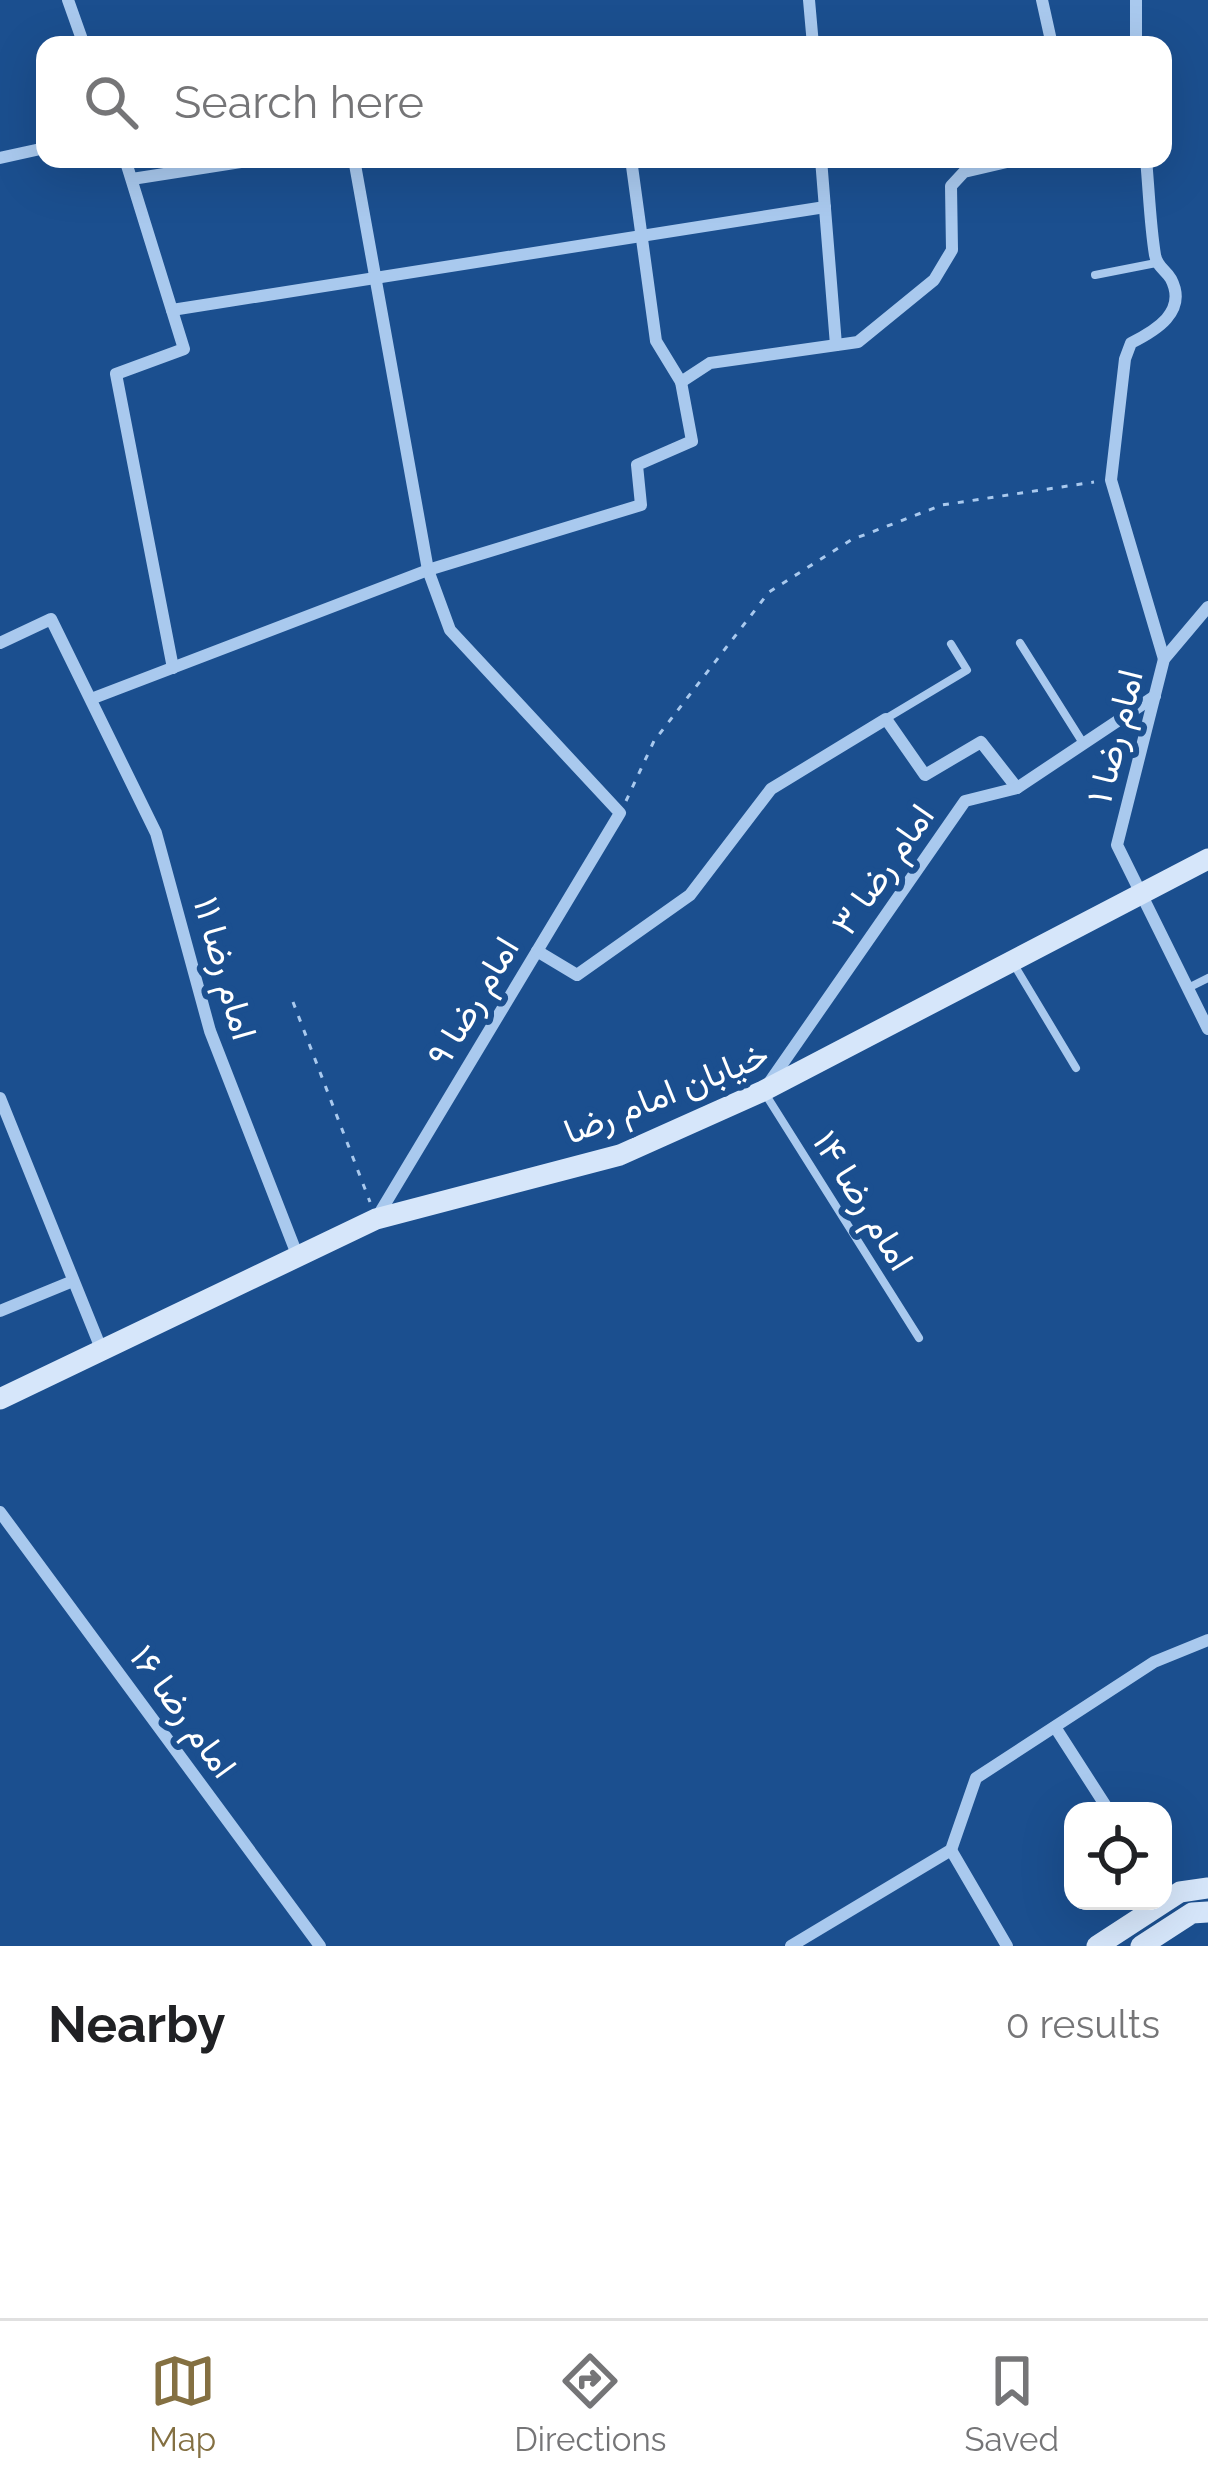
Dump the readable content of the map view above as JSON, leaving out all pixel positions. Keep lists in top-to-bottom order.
{
  "streets": {
    "street": [
      "امام رضا ۱",
      "امام رضا ۳",
      "امام رضا ۱۱",
      "امام رضا ۹",
      "خیابان امام رضا",
      "امام رضا ۱۶"
    ],
    "lane": ["امام رضا ۱۴"]
  },
  "crossings": [
    ["امام رضا ۱", "امام رضا ۳"],
    ["امام رضا ۱", "خیابان امام رضا"],
    ["امام رضا ۳", "خیابان امام رضا"],
    ["امام رضا ۳", "امام رضا ۱۴"],
    ["امام رضا ۱۱", "خیابان امام رضا"],
    ["امام رضا ۹", "خیابان امام رضا"],
    ["خیابان امام رضا", "امام رضا ۱۴"]
  ],
  "page": {
    "search": "Search here",
    "heading": ["Nearby", "0 results"],
    "nav": ["Map", "Directions", "Saved"]
  }
}
